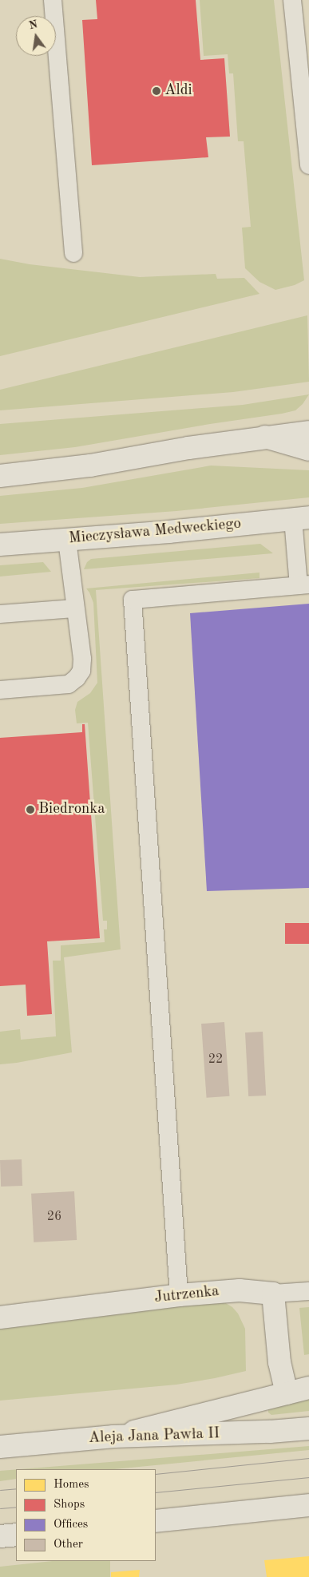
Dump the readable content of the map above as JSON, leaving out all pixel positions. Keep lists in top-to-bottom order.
{
  "streets": {
    "street": ["Mieczysława Medweckiego", "Jutrzenka", "Aleja Jana Pawła II"]
  },
  "places": ["Aldi", "Biedronka"],
  "house_numbers": ["22", "26"],
  "legend": [
    "Homes",
    "Shops",
    "Offices",
    "Other"
  ],
  "north": "top"
}
